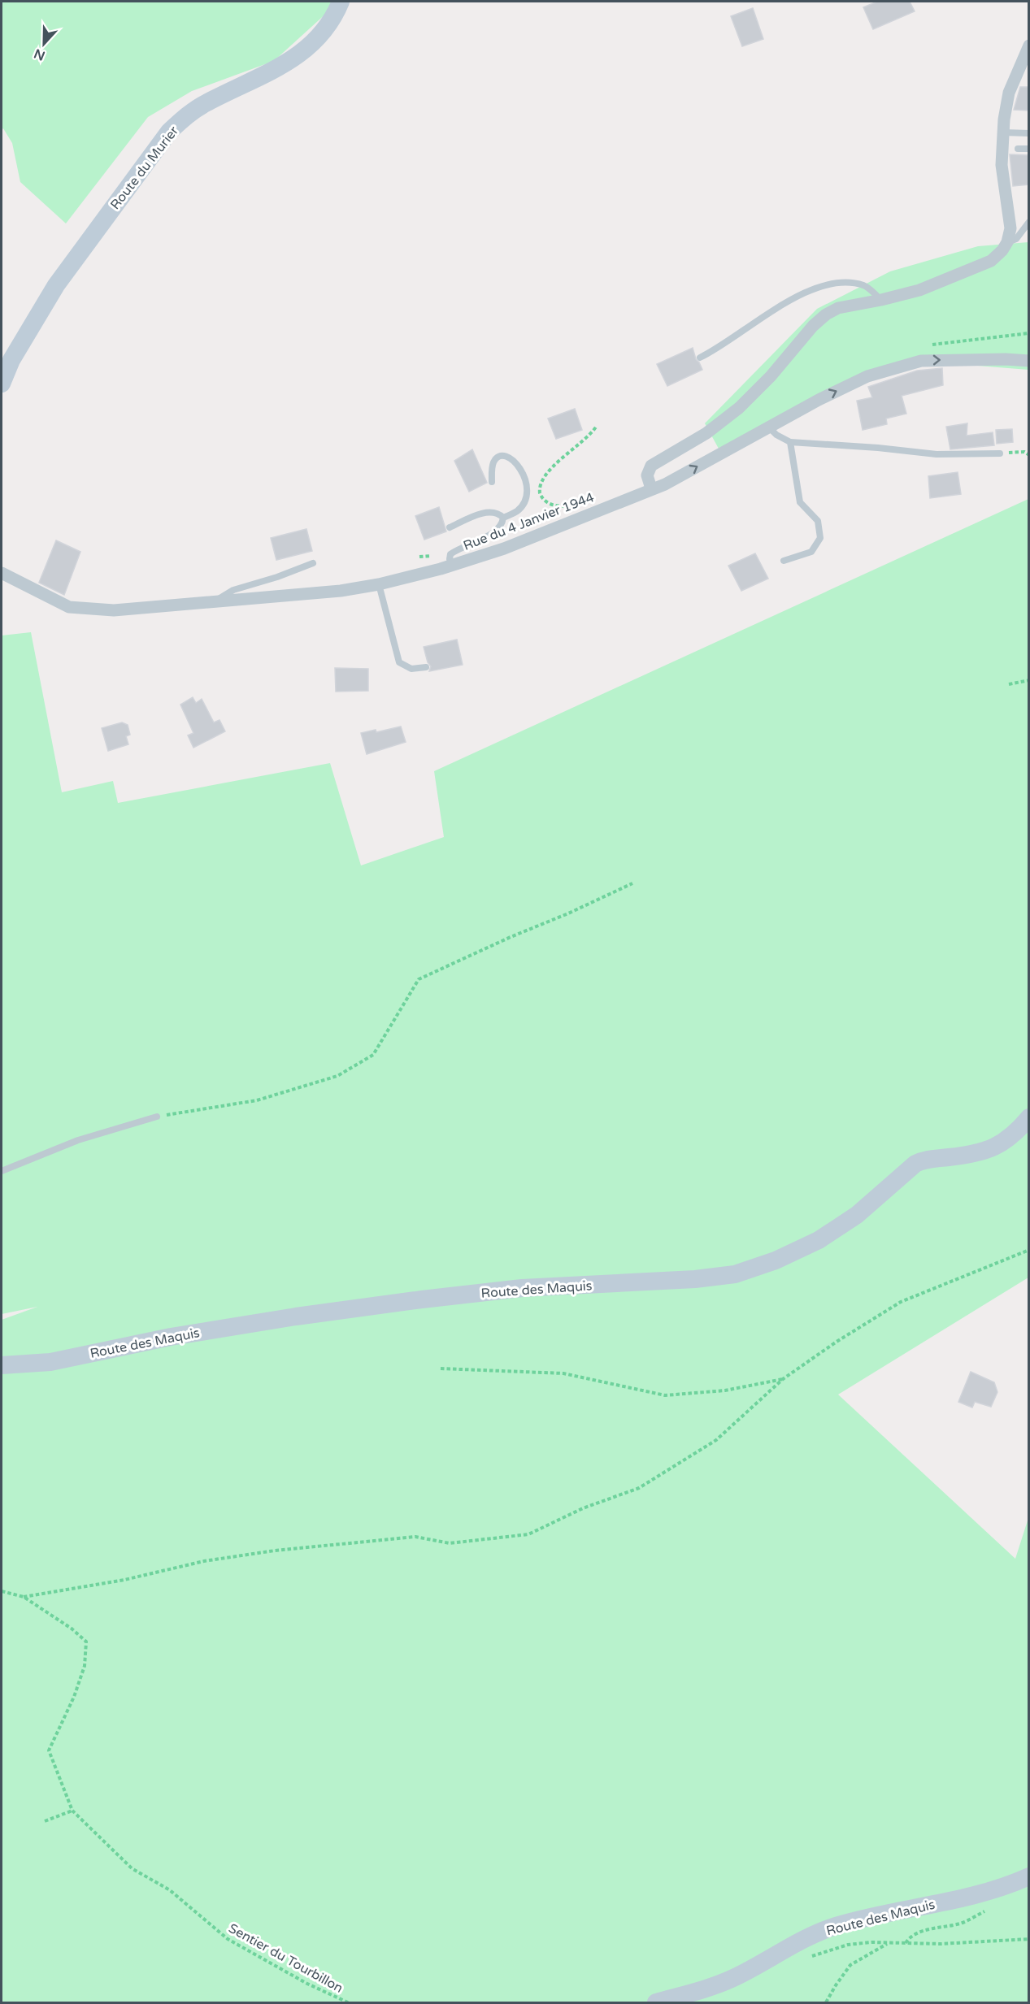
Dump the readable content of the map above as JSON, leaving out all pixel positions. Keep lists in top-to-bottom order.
{
  "streets": {
    "street": ["Route du Murier", "Rue du 4 Janvier 1944", "Route des Maquis"],
    "path": ["Sentier du Tourbillon"]
  },
  "north": "bottom"
}
